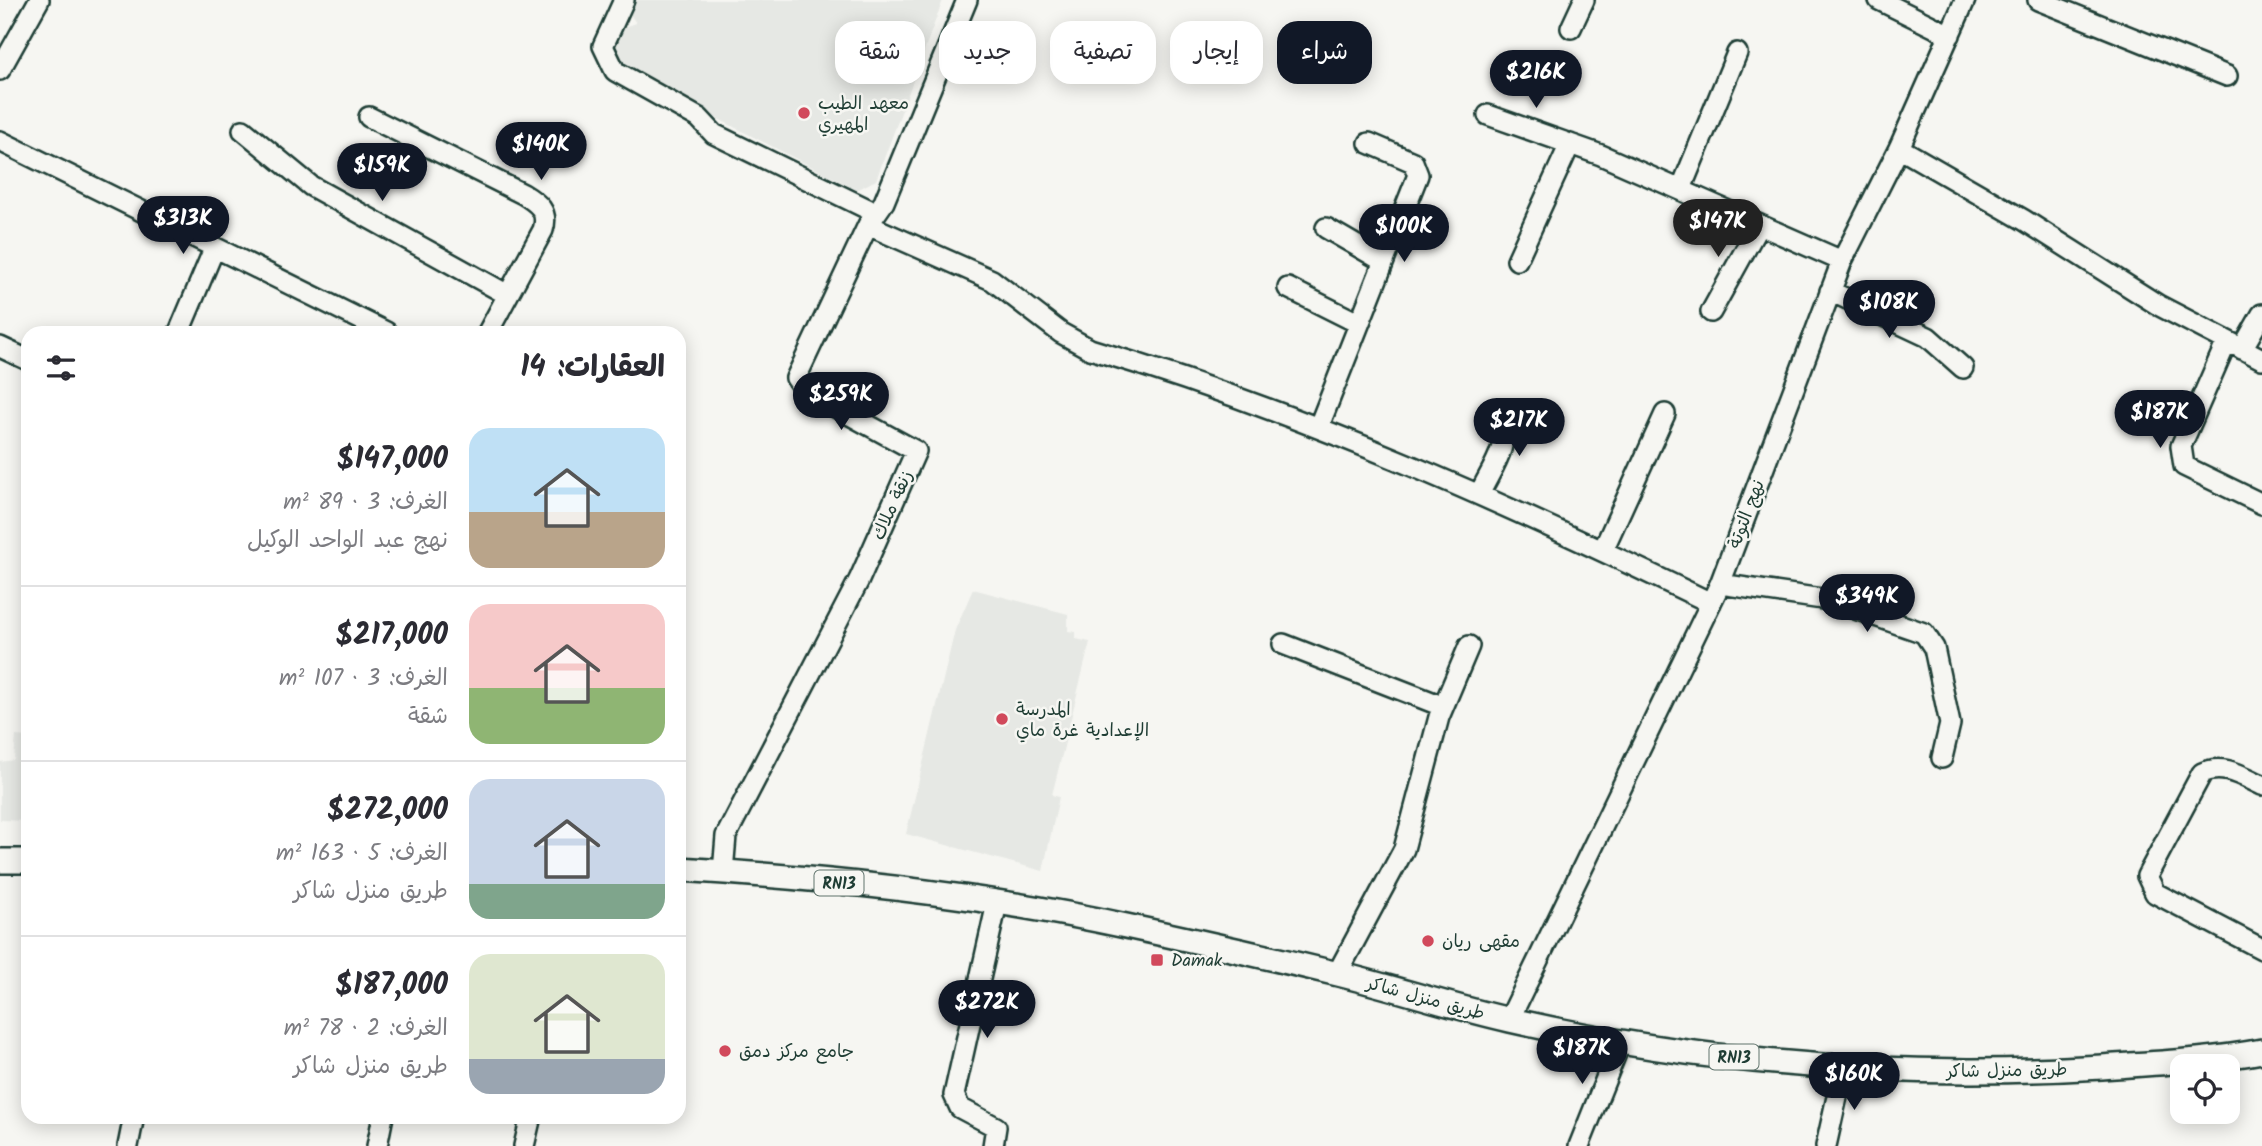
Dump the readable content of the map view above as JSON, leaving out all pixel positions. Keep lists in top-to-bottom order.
{
  "streets": {
    "main road": ["RN13", "طريق منزل شاكر"],
    "street": ["زنقة ملاك", "نهج التوتة"]
  },
  "crossings": [
    ["زنقة ملاك", "طريق منزل شاكر"],
    ["نهج التوتة", "طريق منزل شاكر"]
  ],
  "places": {
    "other": [
      "معهد الطيب المهيري",
      "المدرسة الإعدادية غرة ماي",
      "مقهى ريان",
      "جامع مركز دمق"
    ],
    "transit": ["Damak"]
  },
  "page": {
    "chip": [
      "شراء",
      "إيجار",
      "تصفية",
      "جديد",
      "شقة"
    ],
    "price": [
      "$216K",
      "$140K",
      "$159K",
      "$313K",
      "$147K",
      "$100K",
      "$108K",
      "$259K",
      "$187K",
      "$217K",
      "$349K",
      "$272K",
      "$187K",
      "$160K"
    ],
    "heading": "العقارات: 14",
    "list": [
      {
        "name": "$147,000",
        "note": "الغرف: 3 · 89 m² · نهج عبد الواحد الوكيل"
      },
      {
        "name": "$217,000",
        "note": "الغرف: 3 · 107 m² · شقة"
      },
      {
        "name": "$272,000",
        "note": "الغرف: 5 · 163 m² · طريق منزل شاكر"
      },
      {
        "name": "$187,000",
        "note": "الغرف: 2 · 78 m² · طريق منزل شاكر"
      }
    ]
  }
}
